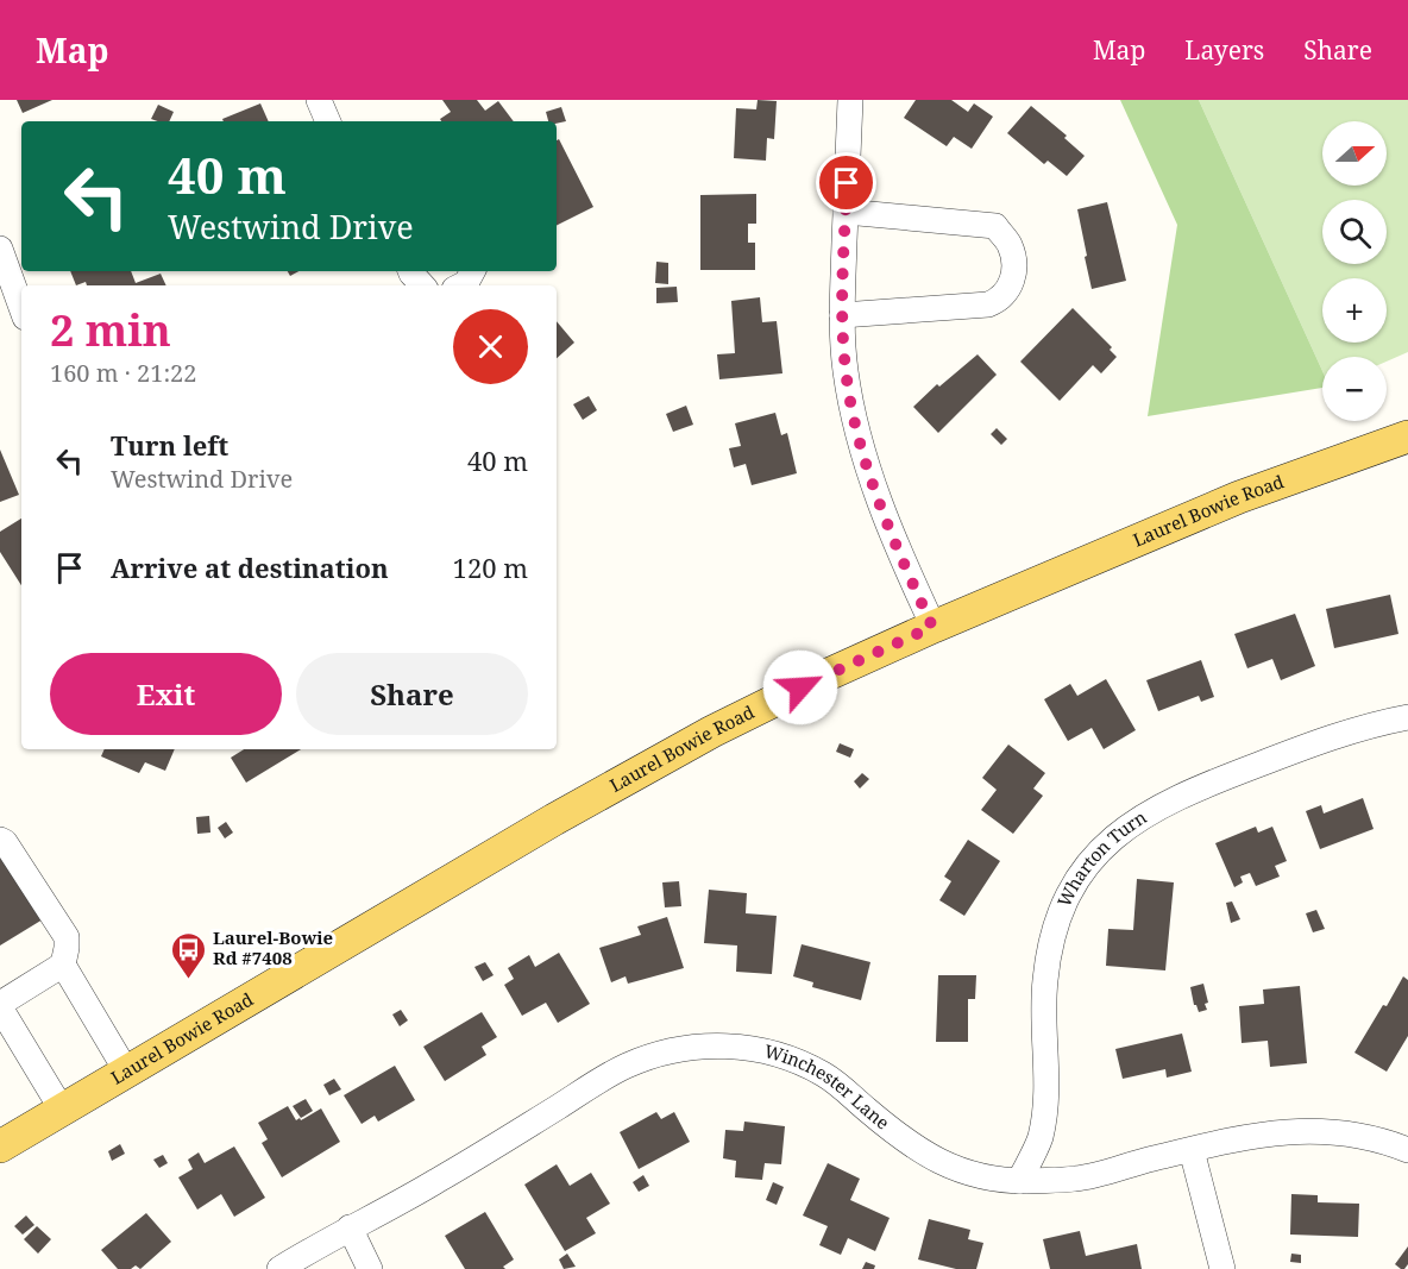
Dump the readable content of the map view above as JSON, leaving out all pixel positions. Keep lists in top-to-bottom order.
{
  "streets": {
    "main road": ["Laurel Bowie Road"],
    "street": ["Wharton Turn", "Winchester Lane"]
  },
  "crossings": [
    ["Wharton Turn", "Winchester Lane"]
  ],
  "places": {
    "bus stop": ["Laurel-Bowie Rd #7408"]
  },
  "north": "right",
  "page": {
    "header": "Map",
    "nav": ["Map", "Layers", "Share"],
    "map_buttons": ["+", "−"],
    "turn": ["40 m", "Westwind Drive"],
    "heading": ["2 min", "160 m · 21:22"],
    "list": [
      {
        "name": "Turn left",
        "note": "Westwind Drive",
        "value": "40 m"
      },
      {
        "name": "Arrive at destination",
        "value": "120 m"
      }
    ],
    "buttons": ["Exit", "Share"]
  }
}
